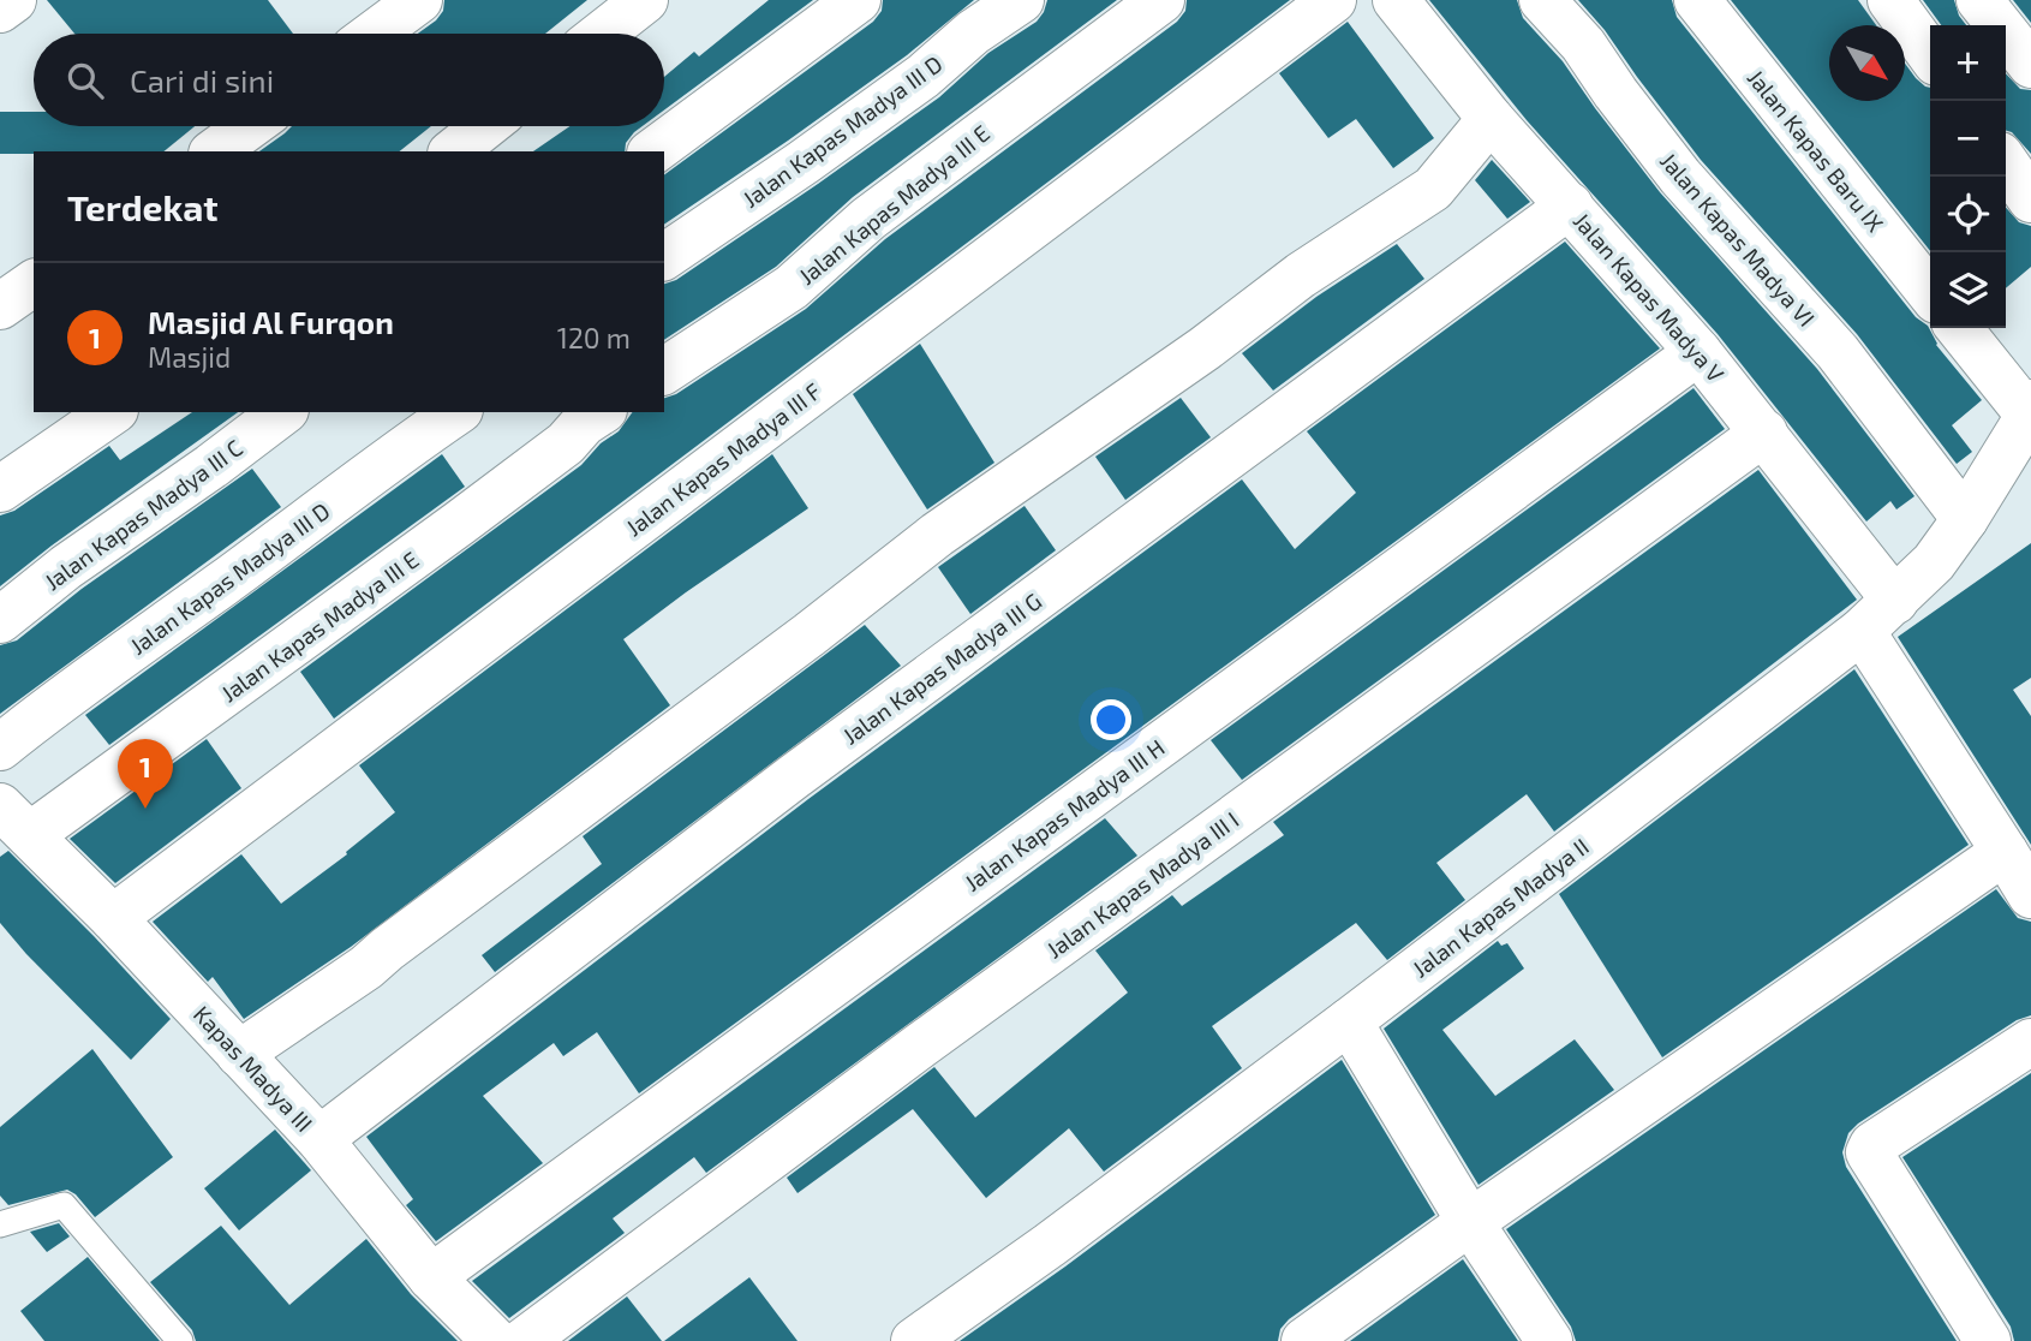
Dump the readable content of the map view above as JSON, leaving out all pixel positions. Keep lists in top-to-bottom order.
{
  "streets": {
    "street": [
      "Jalan Kapas Madya III D",
      "Jalan Kapas Baru IX",
      "Jalan Kapas Madya III E",
      "Jalan Kapas Madya VI",
      "Jalan Kapas Madya V",
      "Jalan Kapas Madya III F",
      "Jalan Kapas Madya III C",
      "Jalan Kapas Madya III G",
      "Jalan Kapas Madya III H",
      "Jalan Kapas Madya III I",
      "Jalan Kapas Madya II",
      "Kapas Madya III"
    ]
  },
  "crossings": [
    ["Jalan Kapas Madya III E", "Kapas Madya III"],
    ["Jalan Kapas Madya VI", "Jalan Kapas Madya II"],
    ["Jalan Kapas Madya V", "Jalan Kapas Madya III G"],
    ["Jalan Kapas Madya V", "Jalan Kapas Madya III H"],
    ["Jalan Kapas Madya V", "Jalan Kapas Madya III I"],
    ["Jalan Kapas Madya V", "Jalan Kapas Madya II"],
    ["Jalan Kapas Madya III F", "Kapas Madya III"],
    ["Jalan Kapas Madya III G", "Kapas Madya III"],
    ["Jalan Kapas Madya III H", "Kapas Madya III"],
    ["Jalan Kapas Madya III I", "Kapas Madya III"]
  ],
  "north": "bottom right",
  "page": {
    "map_buttons": ["+", "−"],
    "search": "Cari di sini",
    "heading": "Terdekat",
    "list": [
      {
        "mark": "1",
        "name": "Masjid Al Furqon",
        "note": "Masjid",
        "value": "120 m"
      }
    ],
    "pins": "1"
  }
}
